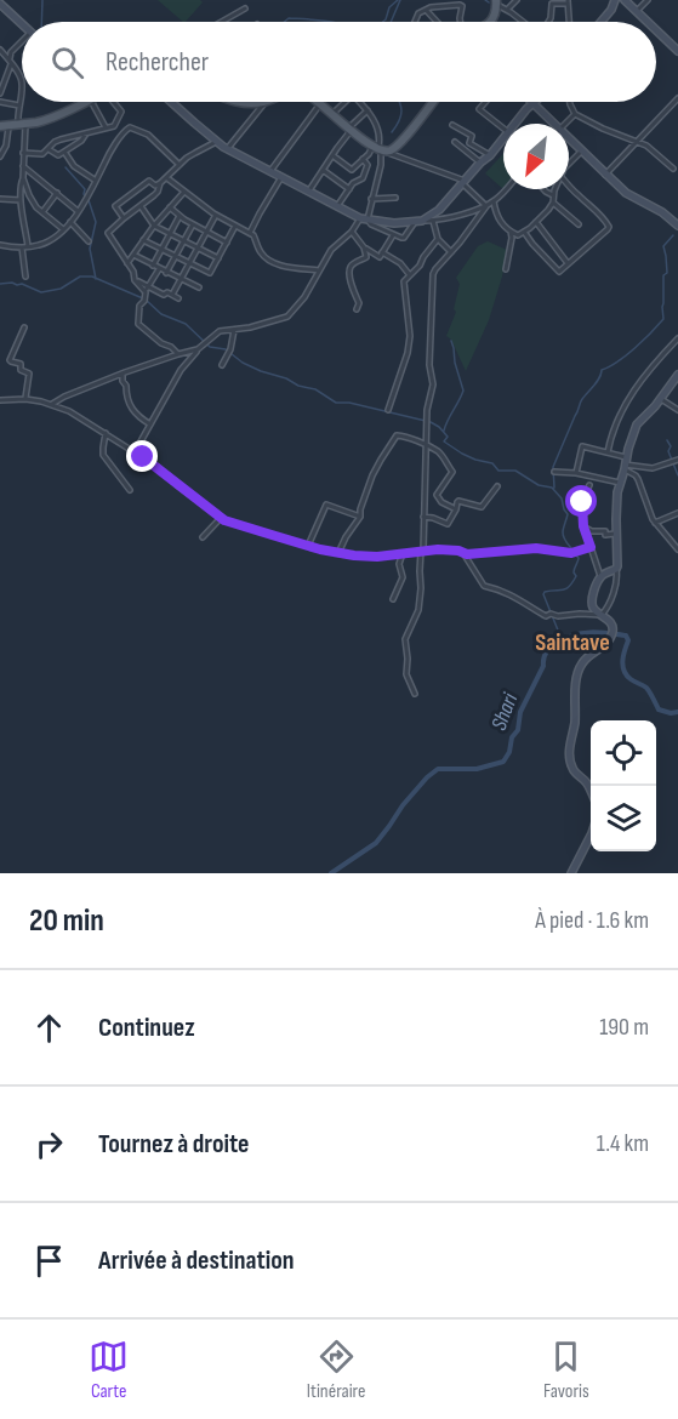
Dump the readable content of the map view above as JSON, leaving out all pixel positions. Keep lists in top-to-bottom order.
{
  "districts": ["Saintave"],
  "water": ["Shari"],
  "north": "bottom left",
  "page": {
    "search": "Rechercher",
    "heading": ["20 min", "À pied · 1.6 km"],
    "list": [
      ["Continuez", "190 m"],
      ["Tournez à droite", "1.4 km"],
      "Arrivée à destination"
    ],
    "nav": ["Carte", "Itinéraire", "Favoris"]
  }
}
